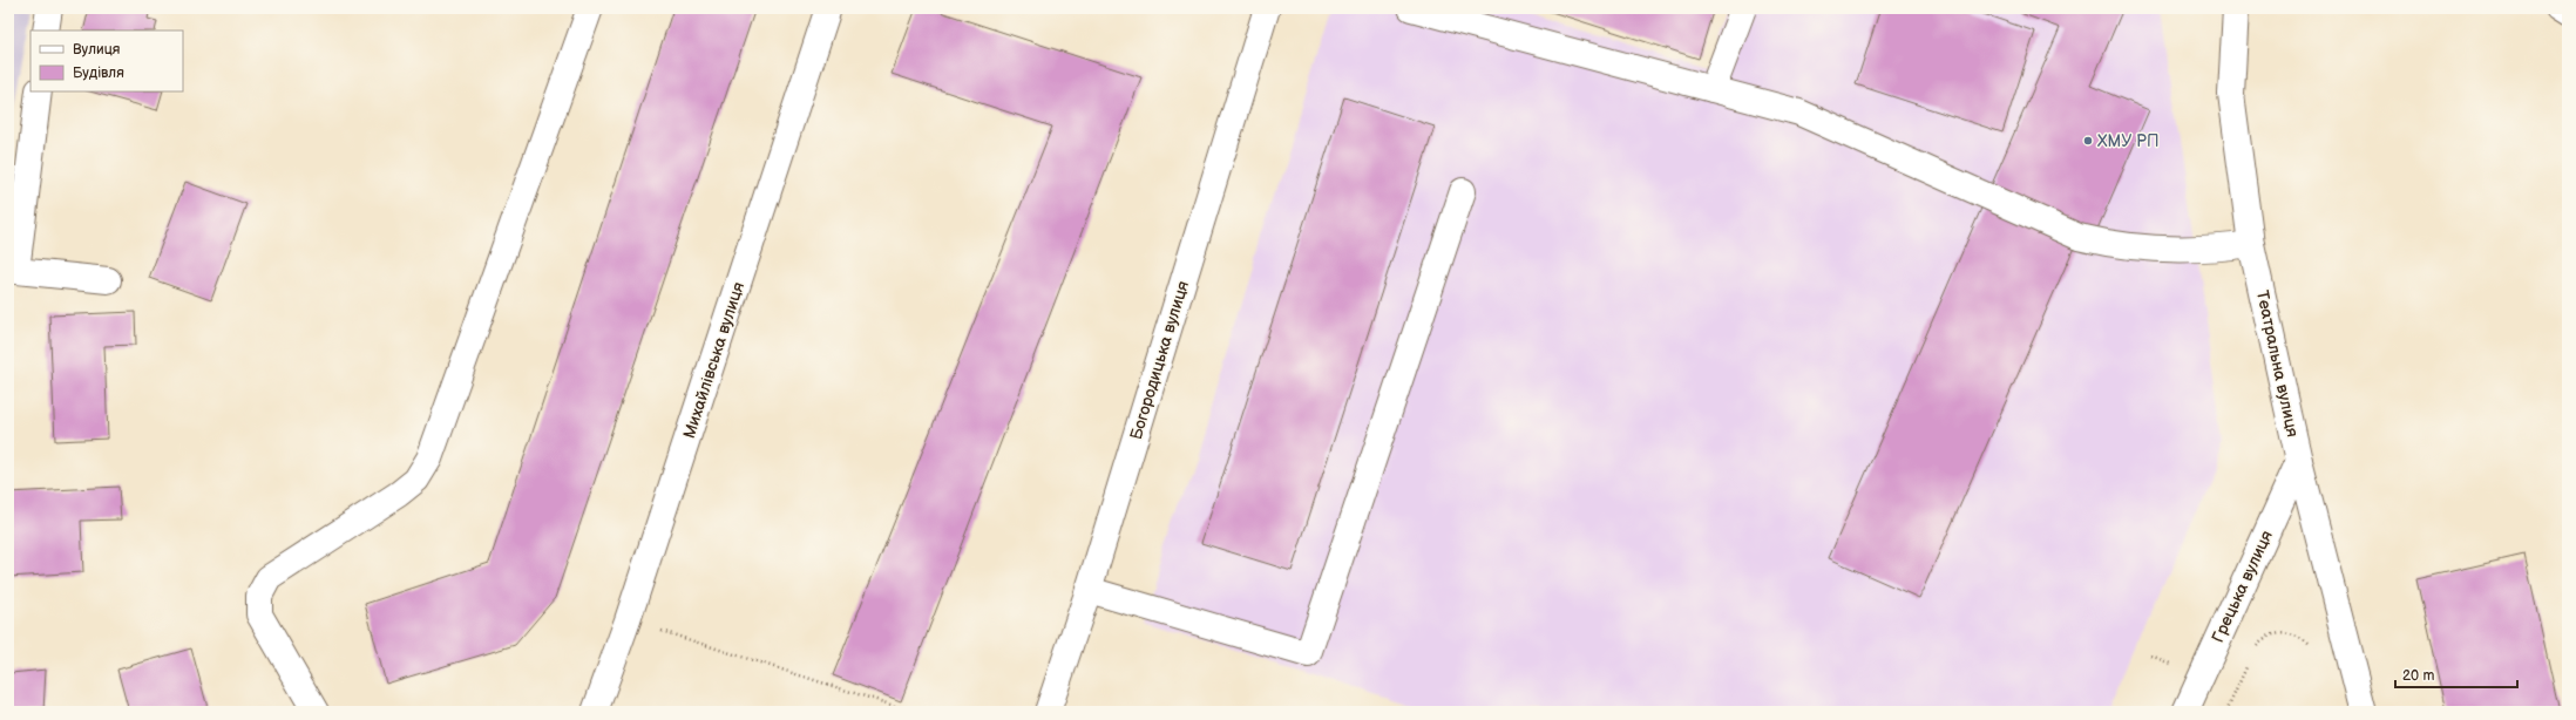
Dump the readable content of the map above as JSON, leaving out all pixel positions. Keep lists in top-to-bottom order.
{
  "streets": {
    "street": [
      "Михайлівська вулиця",
      "Богородицька вулиця",
      "Театральна вулиця",
      "Грецька вулиця"
    ]
  },
  "crossings": [
    ["Театральна вулиця", "Грецька вулиця"]
  ],
  "places": ["ХМУ РП"],
  "legend": ["Вулиця", "Будівля"],
  "scale_bar": "20 m"
}
